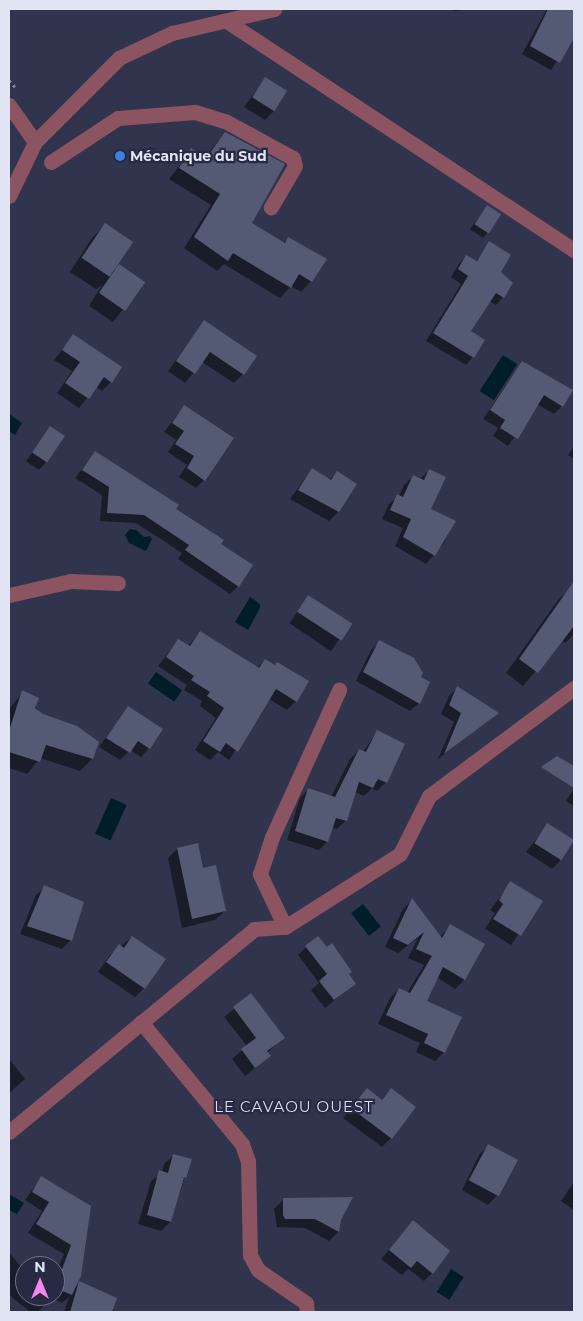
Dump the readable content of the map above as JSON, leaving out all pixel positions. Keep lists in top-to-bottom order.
{
  "districts": ["LE CAVAOU OUEST"],
  "places": ["Mécanique du Sud"],
  "north": "top"
}
